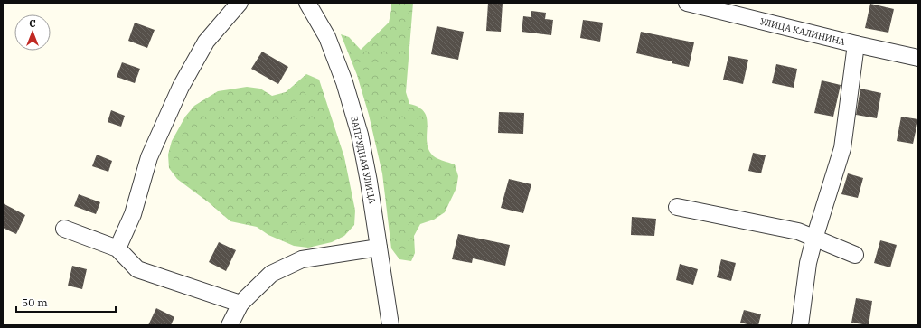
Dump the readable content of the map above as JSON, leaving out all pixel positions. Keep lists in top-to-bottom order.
{
  "streets": {
    "street": ["УЛИЦА КАЛИНИНА", "ЗАПРУДНАЯ УЛИЦА"]
  },
  "scale_bar": "50 m",
  "north": "top"
}
